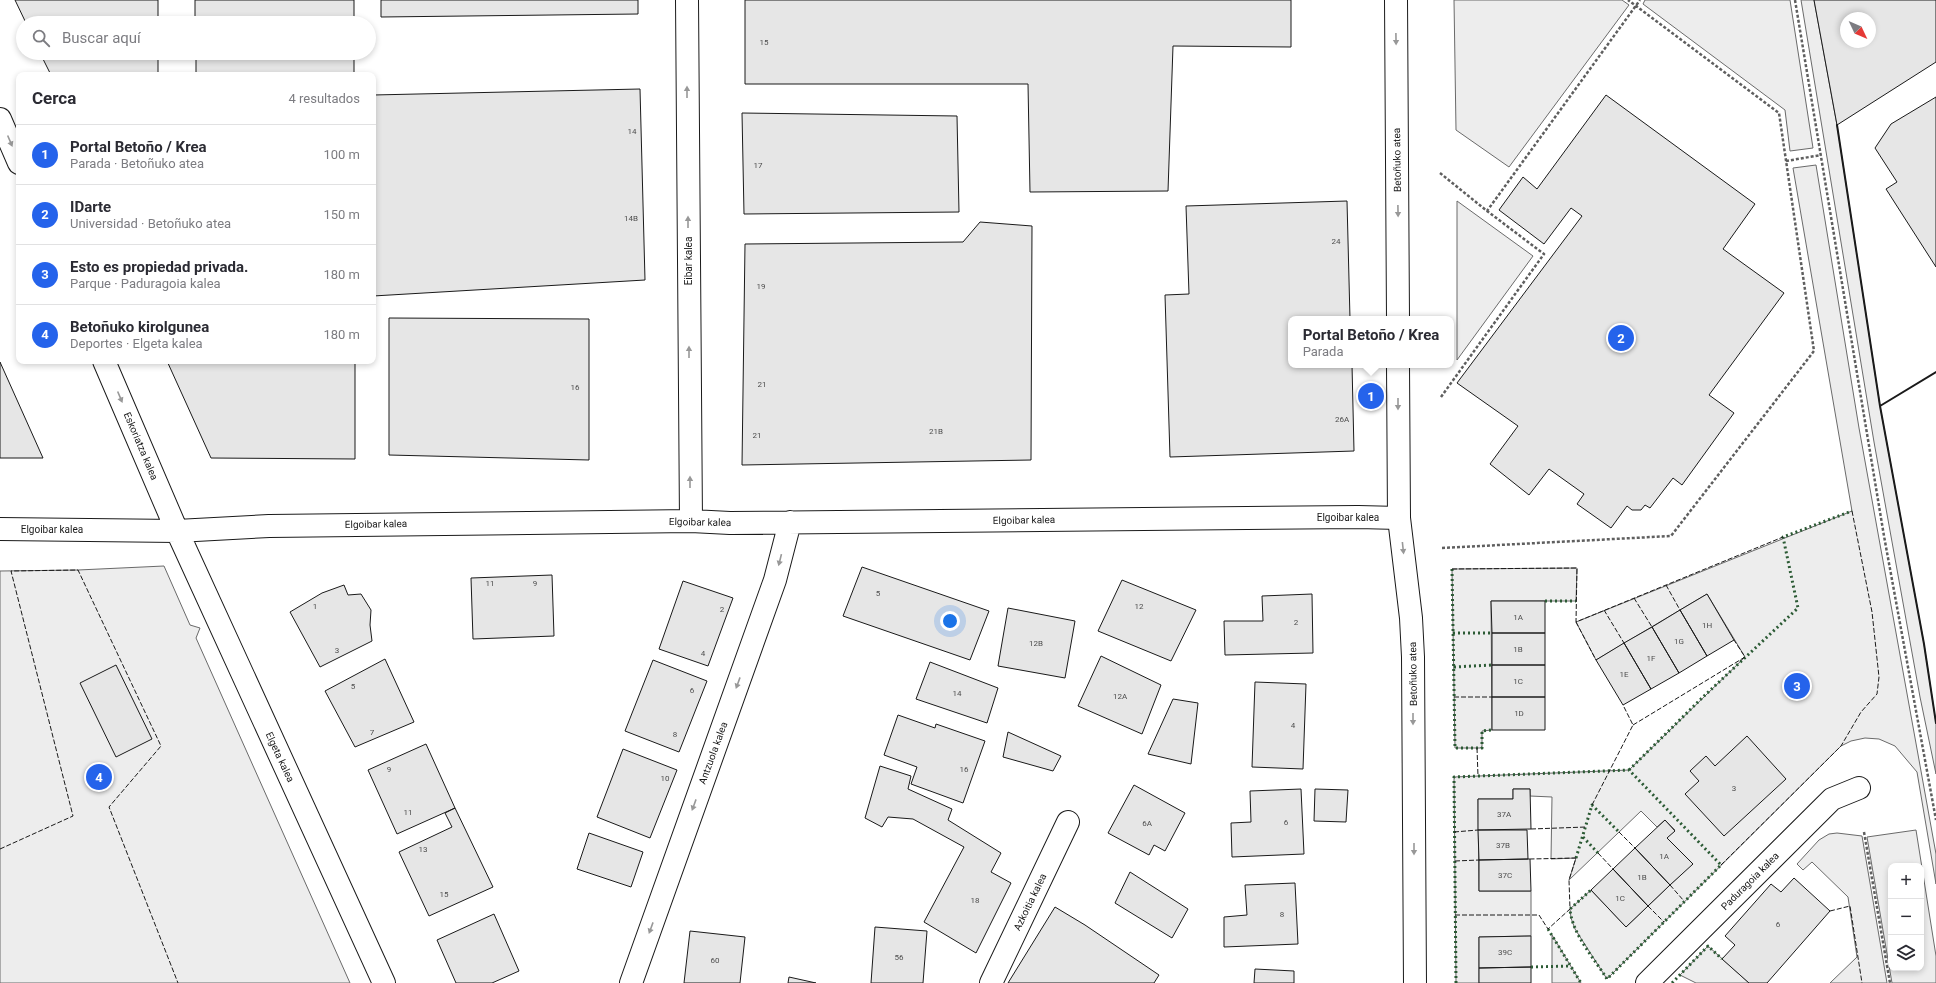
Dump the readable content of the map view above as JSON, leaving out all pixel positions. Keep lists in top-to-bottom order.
{
  "streets": {
    "street": [
      "Betoñuko atea",
      "Eibar kalea",
      "Eskoriatza kalea",
      "Elgoibar kalea",
      "Antzuola kalea",
      "Elgeta kalea",
      "Paduragoia kalea",
      "Azkoitia kalea"
    ]
  },
  "crossings": [
    ["Betoñuko atea", "Elgoibar kalea"],
    ["Eibar kalea", "Elgoibar kalea"],
    ["Eskoriatza kalea", "Elgoibar kalea"],
    ["Eskoriatza kalea", "Elgeta kalea"],
    ["Elgoibar kalea", "Antzuola kalea"],
    ["Elgoibar kalea", "Elgeta kalea"]
  ],
  "one_way": [
    "Betoñuko atea",
    "Eibar kalea",
    "Eskoriatza kalea",
    "Antzuola kalea"
  ],
  "house_numbers": [
    "15",
    "14",
    "17",
    "14B",
    "24",
    "19",
    "21",
    "16",
    "26A",
    "21B",
    "21",
    "11",
    "9",
    "5",
    "1",
    "12",
    "2",
    "1A",
    "2",
    "1H",
    "1G",
    "12B",
    "1B",
    "3",
    "4",
    "1F",
    "1E",
    "1C",
    "5",
    "6",
    "14",
    "12A",
    "1D",
    "4",
    "7",
    "8",
    "9",
    "16",
    "10",
    "3",
    "11",
    "37A",
    "6",
    "6A",
    "37B",
    "13",
    "1A",
    "37C",
    "1B",
    "15",
    "1C",
    "18",
    "8",
    "6",
    "39C",
    "56",
    "60"
  ],
  "north": "bottom right",
  "page": {
    "search": "Buscar aquí",
    "heading": ["Cerca", "4 resultados"],
    "list": [
      {
        "mark": "1",
        "name": "Portal Betoño / Krea",
        "note": "Parada · Betoñuko atea",
        "value": "100 m"
      },
      {
        "mark": "2",
        "name": "IDarte",
        "note": "Universidad · Betoñuko atea",
        "value": "150 m"
      },
      {
        "mark": "3",
        "name": "Esto es propiedad privada.",
        "note": "Parque · Paduragoia kalea",
        "value": "180 m"
      },
      {
        "mark": "4",
        "name": "Betoñuko kirolgunea",
        "note": "Deportes · Elgeta kalea",
        "value": "180 m"
      }
    ],
    "popup": ["Portal Betoño / Krea", "Parada"],
    "pins": [
      "2",
      "1",
      "3",
      "4"
    ],
    "map_buttons": ["+", "−"]
  }
}
